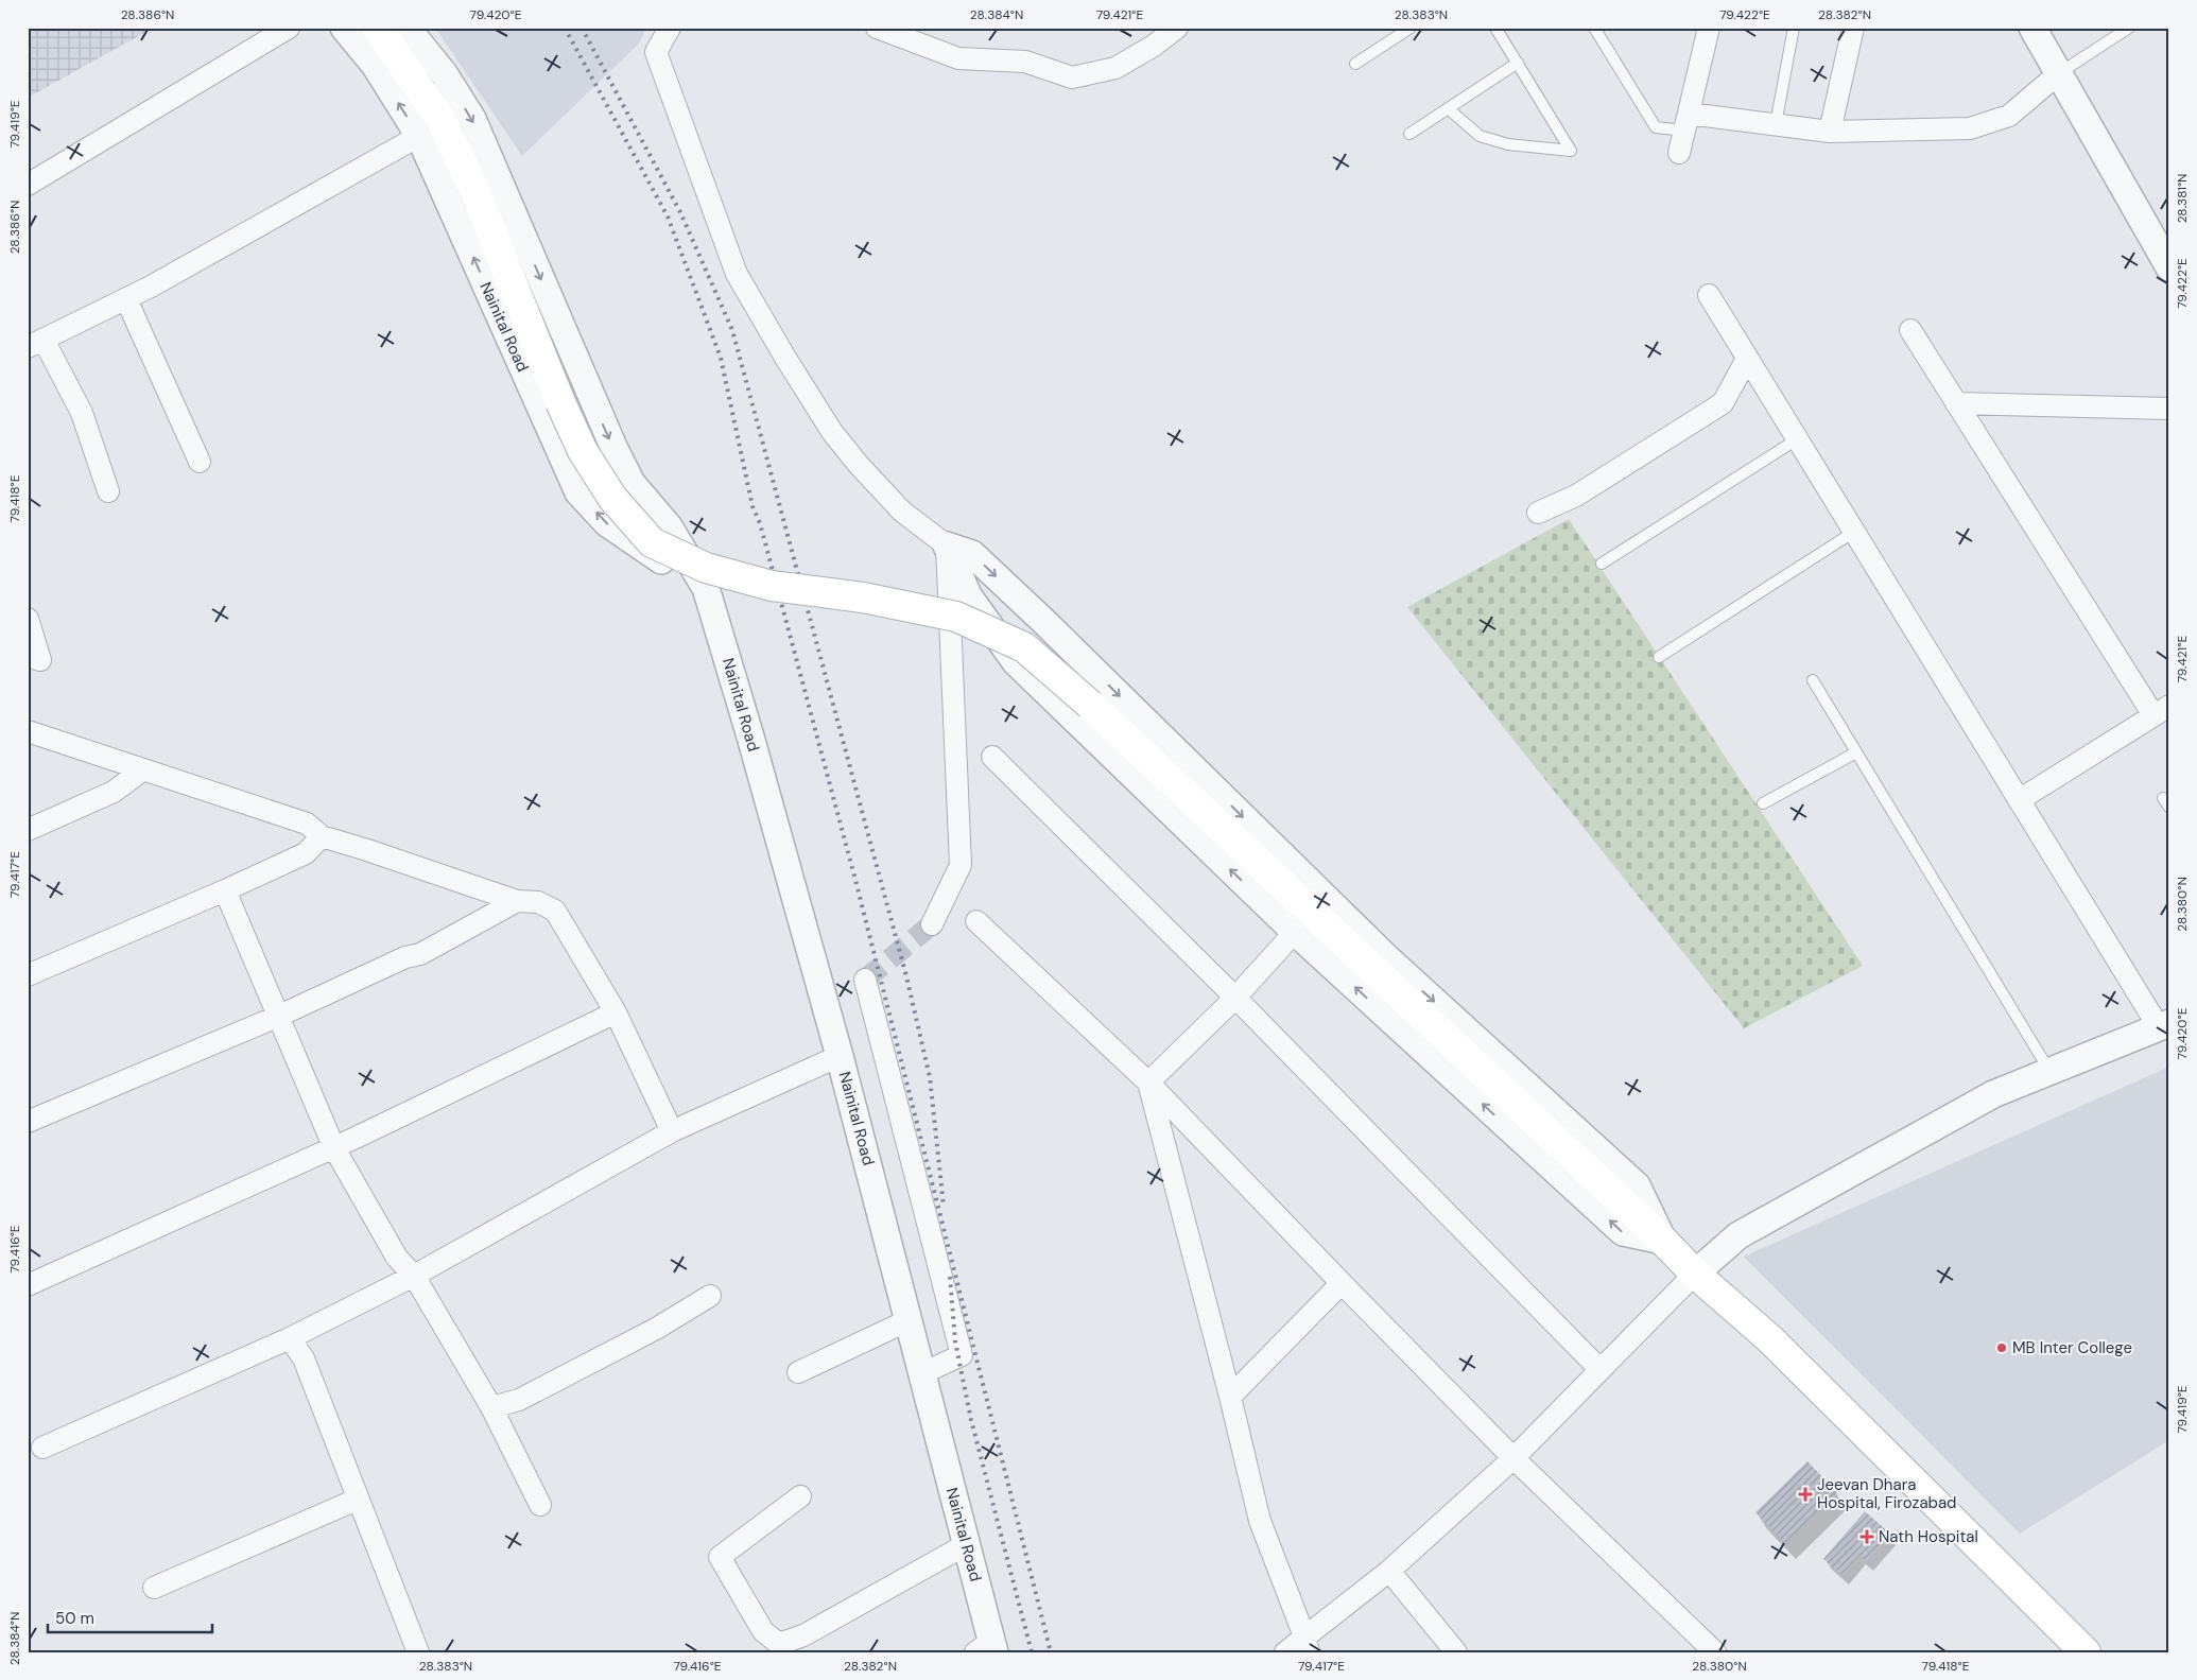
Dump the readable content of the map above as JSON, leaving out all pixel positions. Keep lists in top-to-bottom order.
{
  "streets": {
    "main road": ["Nainital Road"]
  },
  "places": {
    "other": ["MB Inter College"],
    "health": ["Jeevan Dhara Hospital, Firozabad", "Nath Hospital"]
  },
  "scale_bar": "50 m",
  "coordinates": [
    "28.386°N",
    "79.420°E",
    "28.384°N",
    "79.421°E",
    "28.383°N",
    "79.422°E",
    "28.382°N",
    "79.419°E",
    "28.381°N",
    "79.418°E",
    "79.417°E",
    "28.380°N",
    "79.416°E"
  ]
}
